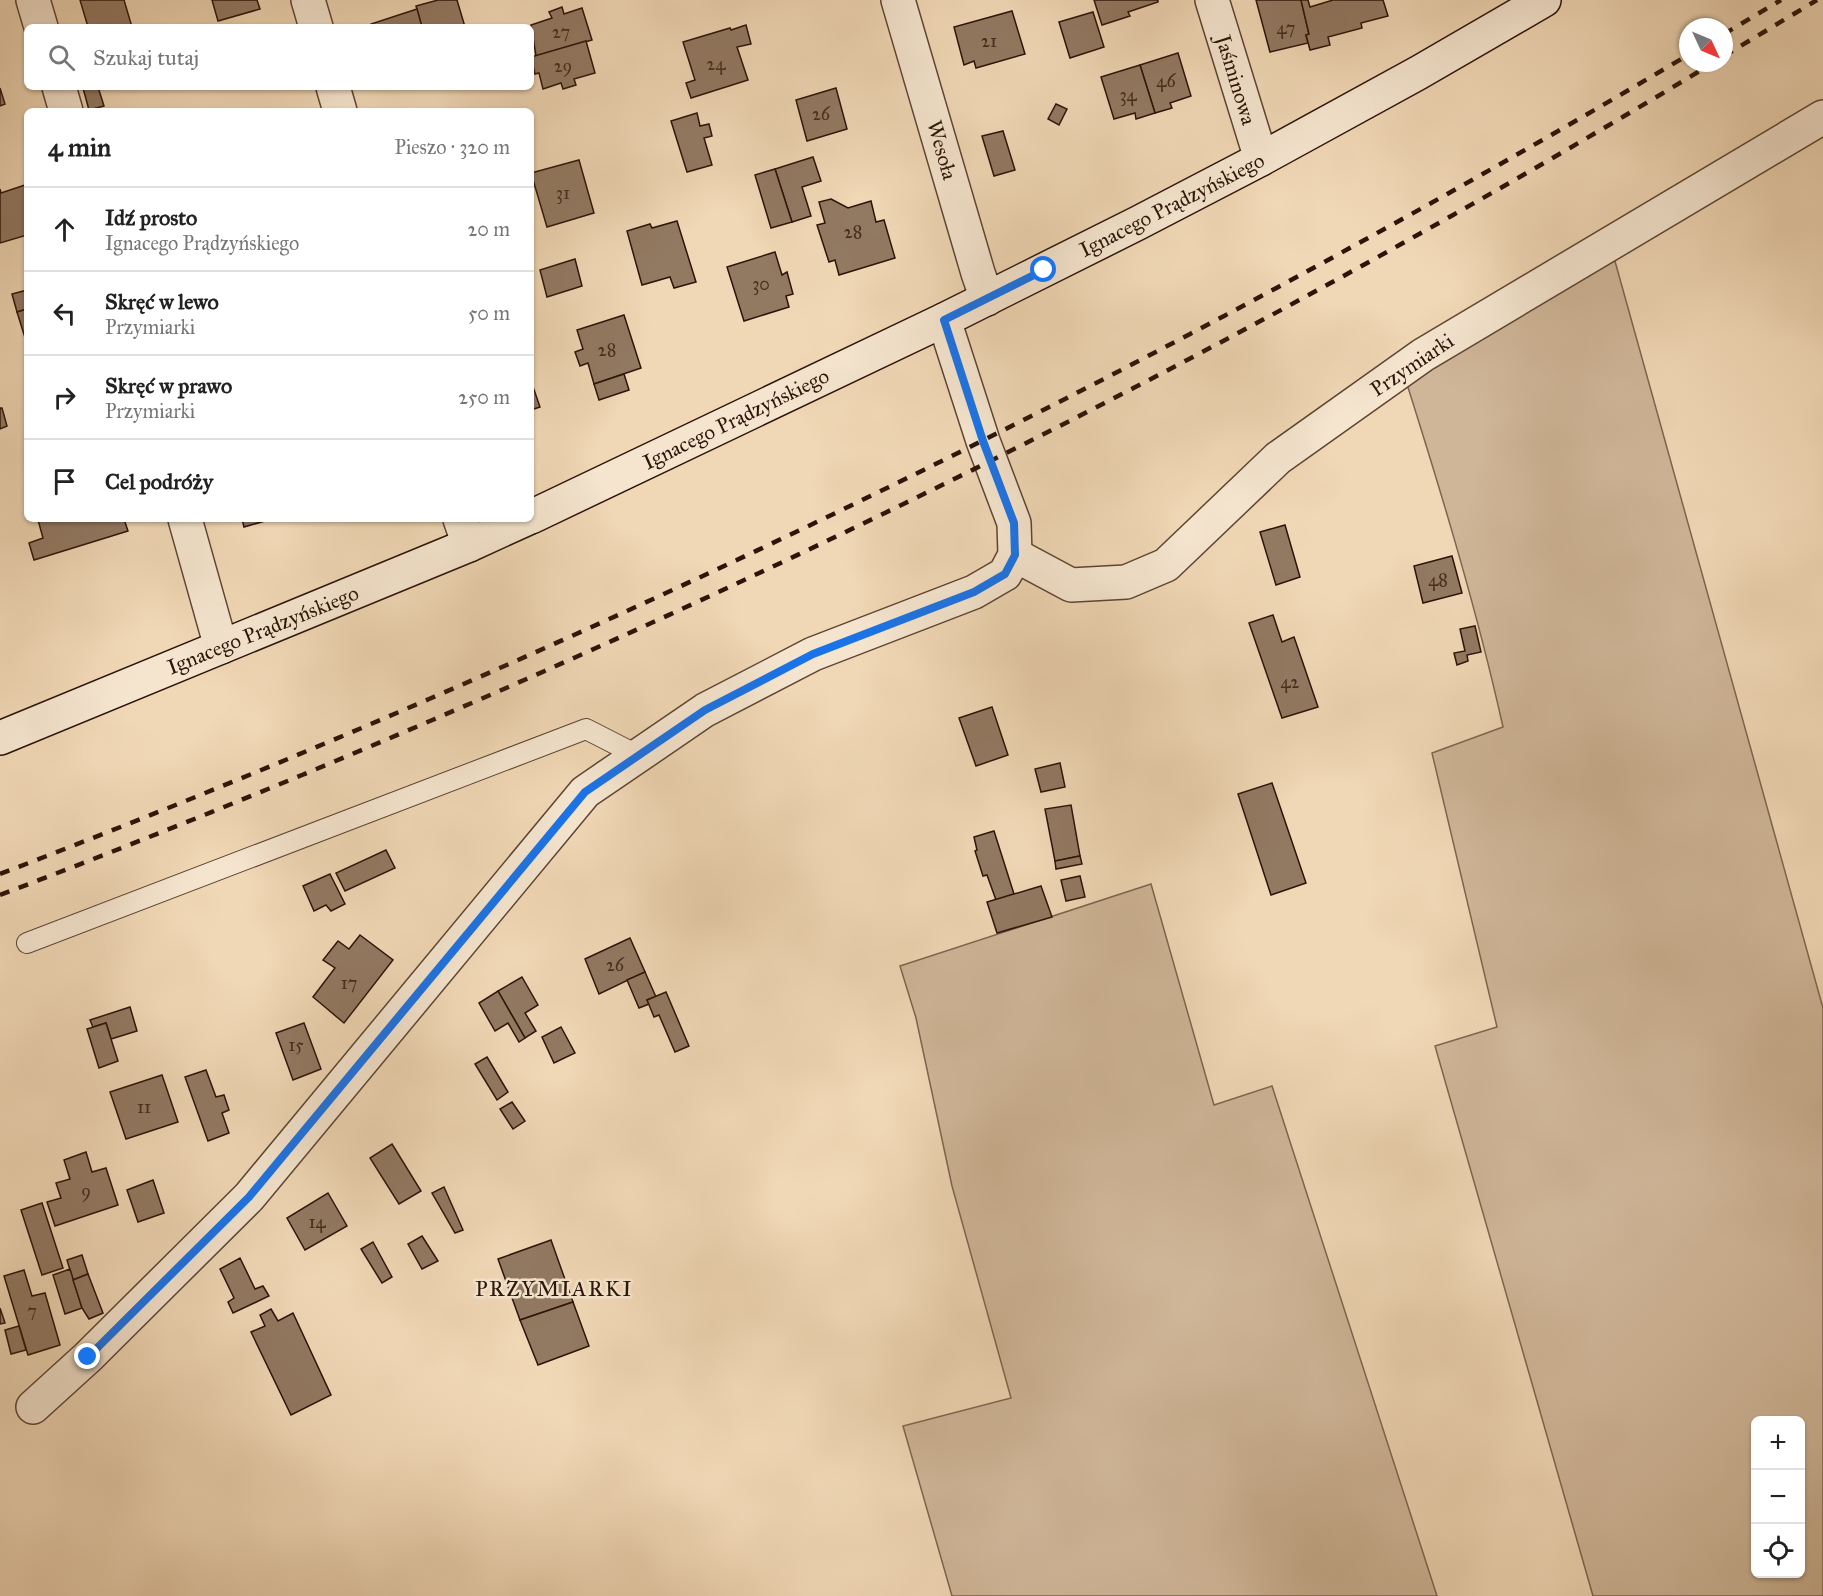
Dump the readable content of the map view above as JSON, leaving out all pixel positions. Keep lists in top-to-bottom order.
{
  "streets": {
    "street": [
      "Jaśminowa",
      "Wesoła",
      "Ignacego Prądzyńskiego",
      "Przymiarki"
    ]
  },
  "crossings": [
    ["Jaśminowa", "Ignacego Prądzyńskiego"],
    ["Wesoła", "Ignacego Prądzyńskiego"]
  ],
  "districts": ["PRZYMIARKI"],
  "house_numbers": [
    "47",
    "27",
    "21",
    "24",
    "29",
    "46",
    "34",
    "26",
    "31",
    "28",
    "30",
    "28",
    "48",
    "42",
    "26",
    "17",
    "15",
    "11",
    "9",
    "14",
    "7"
  ],
  "north": "bottom right",
  "page": {
    "search": "Szukaj tutaj",
    "heading": ["4 min", "Pieszo · 320 m"],
    "list": [
      ["Idź prosto", "Ignacego Prądzyńskiego", "20 m"],
      ["Skręć w lewo", "Przymiarki", "50 m"],
      ["Skręć w prawo", "Przymiarki", "250 m"],
      "Cel podróży"
    ],
    "map_buttons": ["+", "−"]
  }
}
